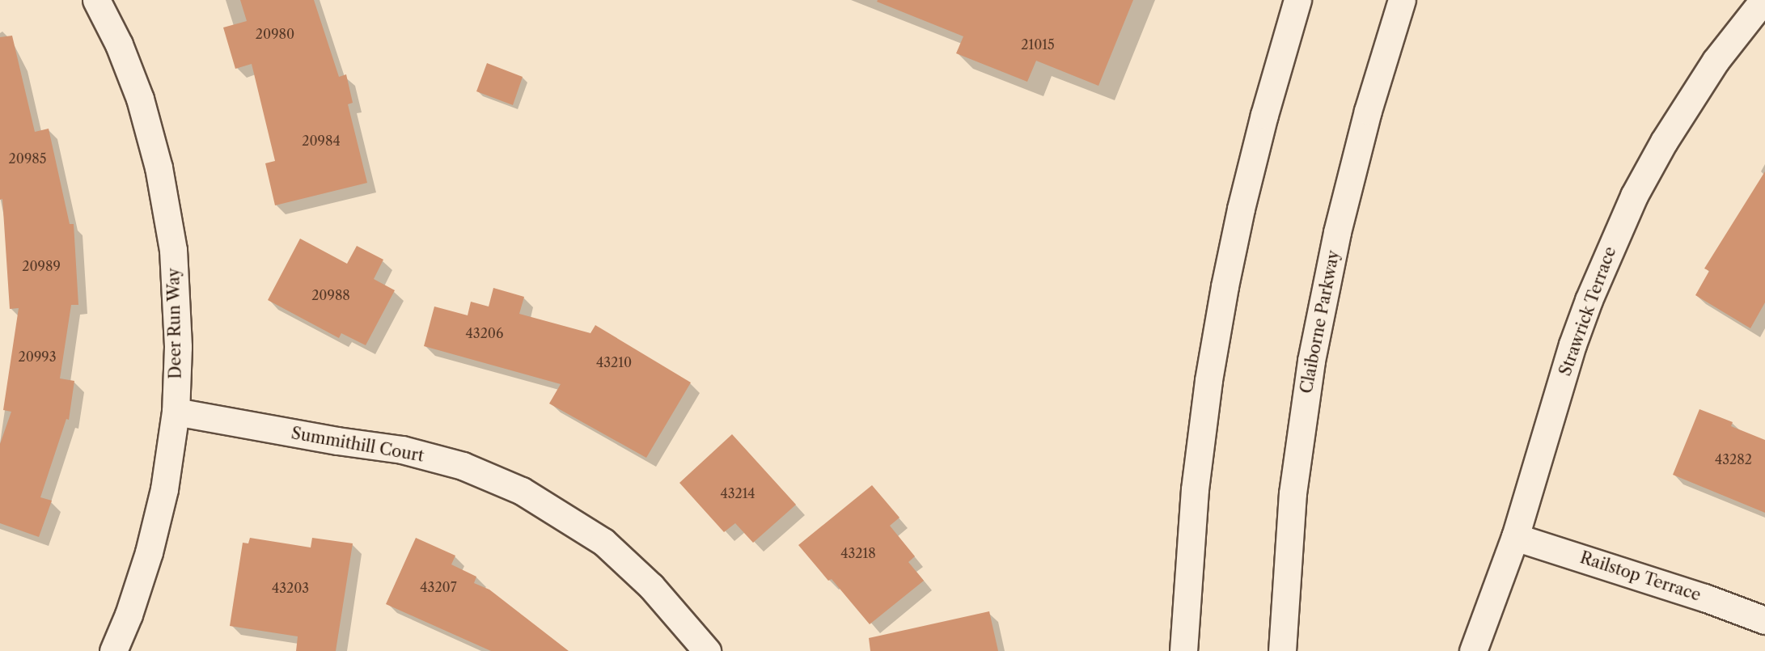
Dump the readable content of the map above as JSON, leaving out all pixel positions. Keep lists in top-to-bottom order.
{
  "streets": {
    "street": [
      "Strawrick Terrace",
      "Claiborne Parkway",
      "Deer Run Way",
      "Summithill Court",
      "Railstop Terrace"
    ]
  },
  "crossings": [
    ["Strawrick Terrace", "Railstop Terrace"],
    ["Deer Run Way", "Summithill Court"]
  ],
  "house_numbers": [
    "20980",
    "21015",
    "20984",
    "20985",
    "20989",
    "20988",
    "43206",
    "20993",
    "43210",
    "43282",
    "43214",
    "43218",
    "43207",
    "43203"
  ]
}
